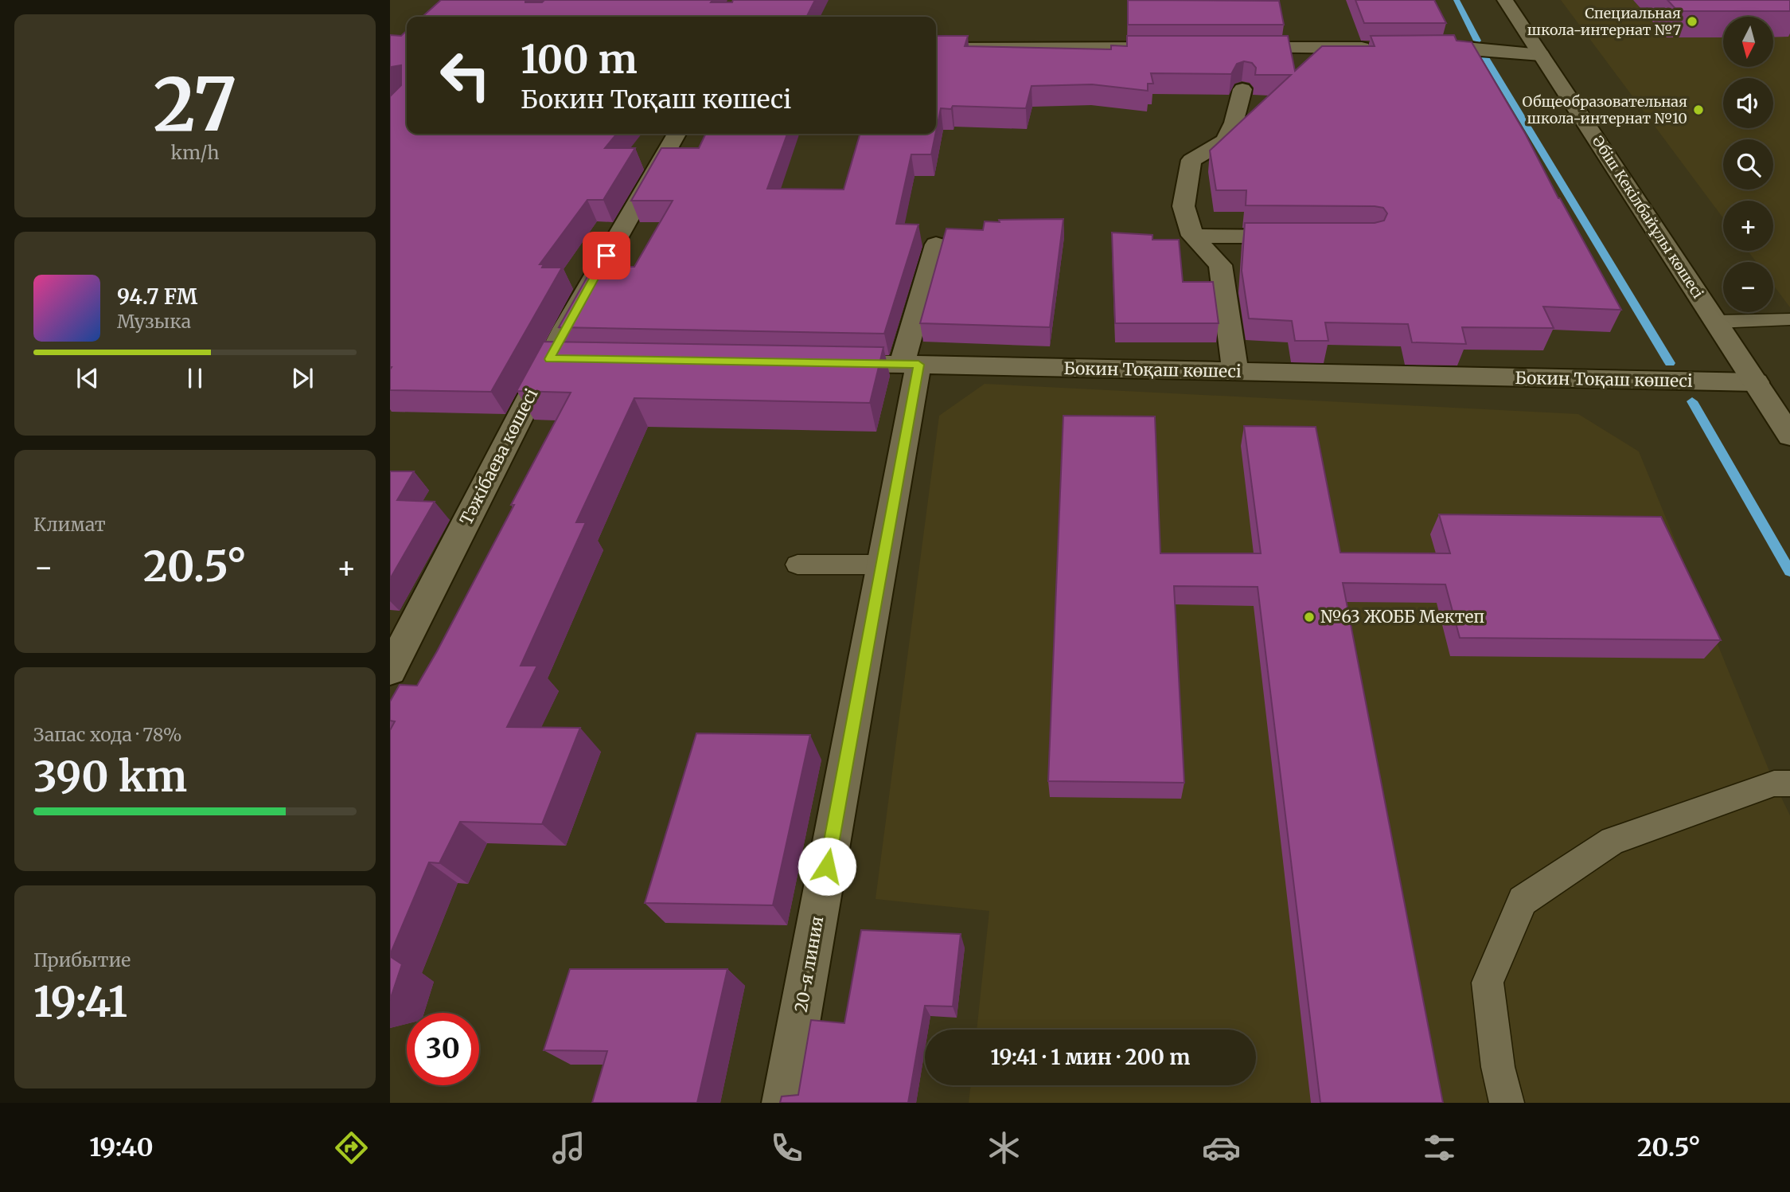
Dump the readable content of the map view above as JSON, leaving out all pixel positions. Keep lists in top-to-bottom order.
{
  "streets": {
    "street": [
      "Әбіш Кекілбайұлы көшесі",
      "Бокин Тоқаш көшесі",
      "Тәжібаева көшесі",
      "20-я линия"
    ]
  },
  "crossings": [
    ["Әбіш Кекілбайұлы көшесі", "Бокин Тоқаш көшесі"],
    ["Бокин Тоқаш көшесі", "20-я линия"]
  ],
  "places": ["Специальная школа-интернат №7", "Общеобразовательная школа-интернат №10", "№63 ЖОББ Мектеп"],
  "north": "bottom",
  "page": {
    "tile": [
      ["27", "km/h"],
      "Климат",
      ["Запас хода · 78%", "390 km"],
      ["Прибытие", "19:41"]
    ],
    "map_buttons": ["+", "−"],
    "turn": ["100 m", "Бокин Тоқаш көшесі"],
    "song": ["94.7 FM", "Музыка"],
    "heat": ["−", "20.5°", "+"],
    "limit": "30",
    "trip": "19:41 · 1 мин · 200 m",
    "tabs": ["19:40", "20.5°"]
  }
}
